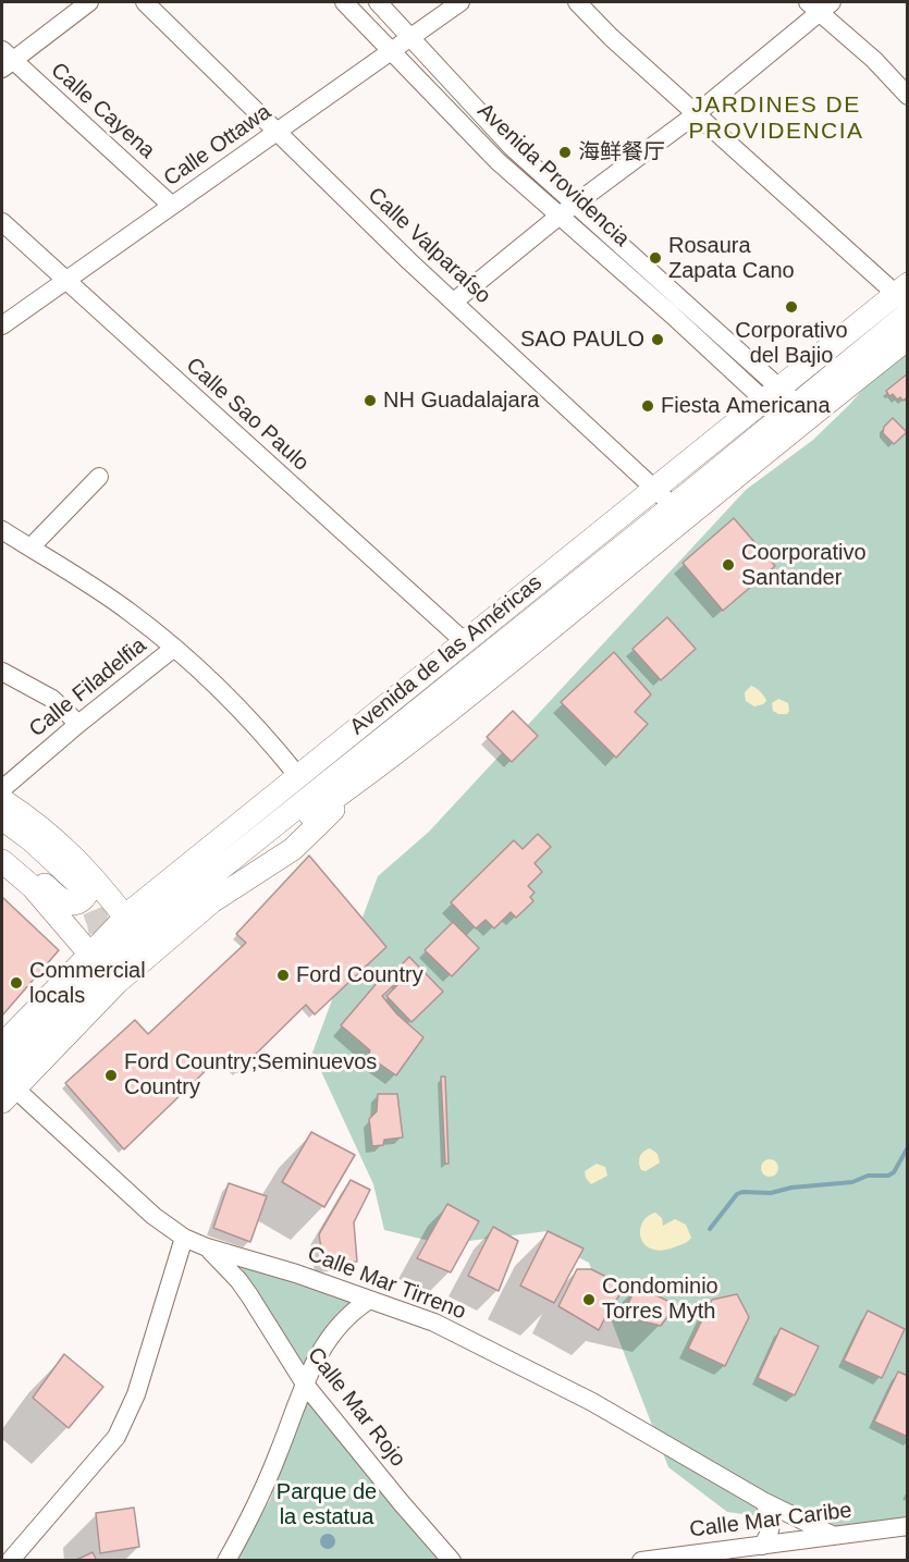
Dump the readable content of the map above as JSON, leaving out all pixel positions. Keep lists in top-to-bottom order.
{
  "streets": {
    "main road": ["Avenida de las Américas"],
    "street": [
      "Calle Cayena",
      "Calle Ottawa",
      "Avenida Providencia",
      "Calle Valparaíso",
      "Calle Sao Paulo",
      "Calle Filadelfia",
      "Calle Mar Tirreno",
      "Calle Mar Rojo",
      "Calle Mar Caribe"
    ]
  },
  "crossings": [
    ["Calle Cayena", "Calle Ottawa"],
    ["Calle Ottawa", "Avenida Providencia"],
    ["Calle Ottawa", "Calle Valparaíso"],
    ["Calle Ottawa", "Calle Sao Paulo"],
    ["Avenida Providencia", "Avenida de las Américas"],
    ["Calle Valparaíso", "Avenida de las Américas"],
    ["Calle Sao Paulo", "Avenida de las Américas"],
    ["Avenida de las Américas", "Calle Mar Tirreno"],
    ["Calle Mar Tirreno", "Calle Mar Rojo"],
    ["Calle Mar Tirreno", "Calle Mar Caribe"]
  ],
  "districts": ["JARDINES DE PROVIDENCIA"],
  "parks": ["Parque de la estatua"],
  "places": [
    "海鲜餐厅",
    "Rosaura Zapata Cano",
    "Corporativo del Bajio",
    "SAO PAULO",
    "NH Guadalajara",
    "Fiesta Americana",
    "Coorporativo Santander",
    "Ford Country",
    "Commercial locals",
    "Ford Country;Seminuevos Country",
    "Condominio Torres Myth"
  ]
}
